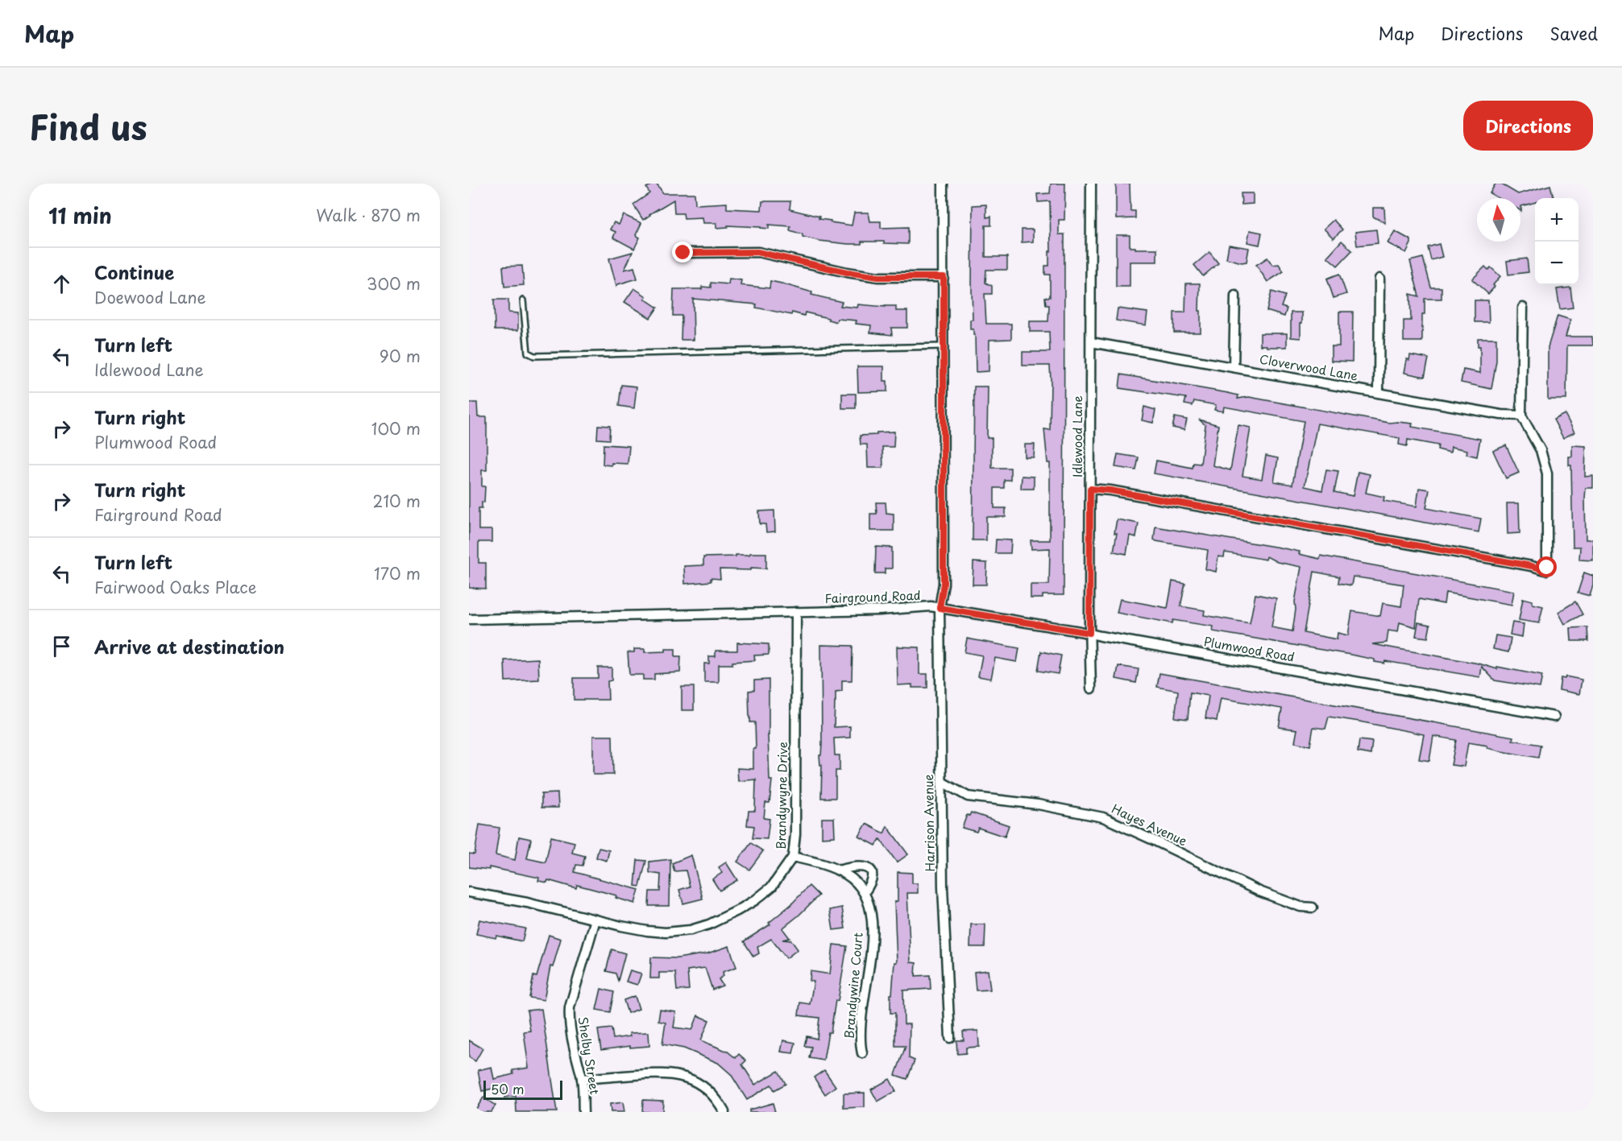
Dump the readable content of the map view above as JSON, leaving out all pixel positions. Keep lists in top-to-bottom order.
{
  "streets": {
    "street": [
      "Cloverwood Lane",
      "Idlewood Lane",
      "Fairground Road",
      "Plumwood Road",
      "Brandywyne Drive",
      "Harrison Avenue",
      "Hayes Avenue",
      "Brandywine Court",
      "Shelby Street"
    ]
  },
  "crossings": [
    ["Cloverwood Lane", "Idlewood Lane"],
    ["Idlewood Lane", "Plumwood Road"],
    ["Fairground Road", "Plumwood Road"],
    ["Fairground Road", "Brandywyne Drive"],
    ["Fairground Road", "Harrison Avenue"],
    ["Plumwood Road", "Harrison Avenue"],
    ["Brandywyne Drive", "Shelby Street"],
    ["Harrison Avenue", "Hayes Avenue"]
  ],
  "scale_bar": "50 m",
  "north": "top",
  "page": {
    "header": "Map",
    "nav": ["Map", "Directions", "Saved"],
    "title": "Find us",
    "buttons": "Directions",
    "heading": ["11 min", "Walk · 870 m"],
    "map_buttons": ["+", "−"],
    "list": [
      ["Continue", "Doewood Lane", "300 m"],
      ["Turn left", "Idlewood Lane", "90 m"],
      ["Turn right", "Plumwood Road", "100 m"],
      ["Turn right", "Fairground Road", "210 m"],
      ["Turn left", "Fairwood Oaks Place", "170 m"],
      "Arrive at destination"
    ],
    "scale": "50 m"
  }
}
